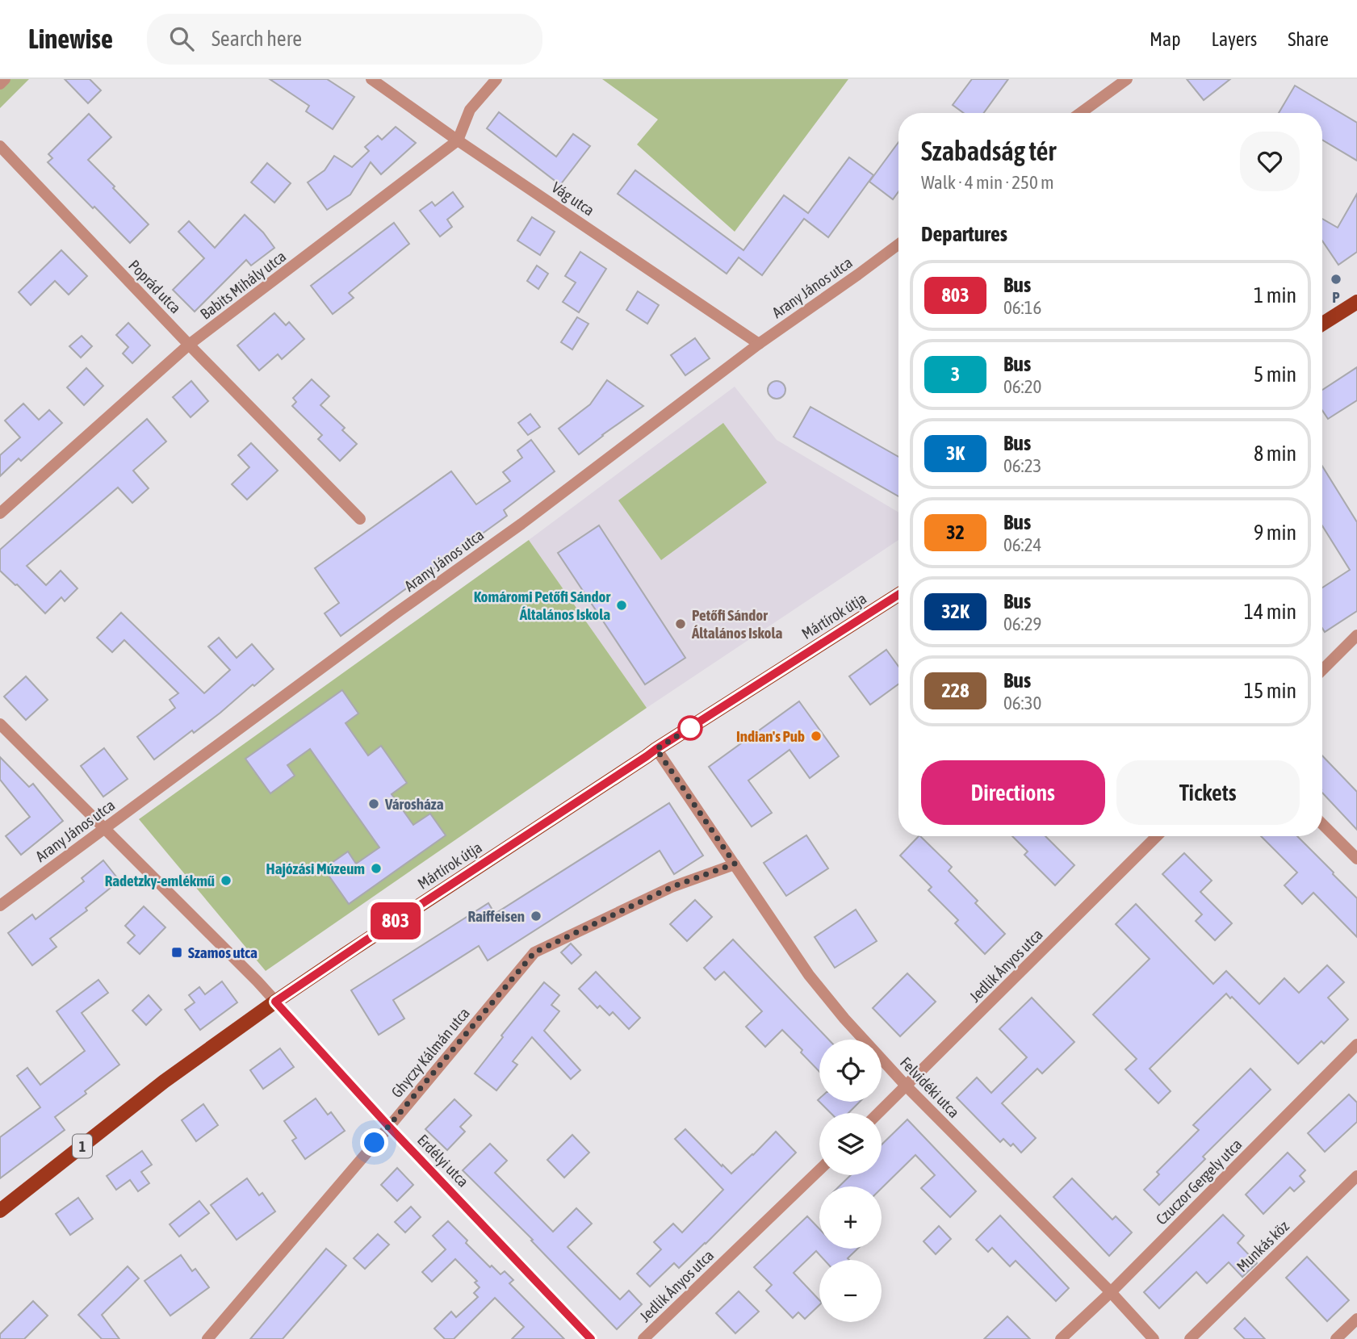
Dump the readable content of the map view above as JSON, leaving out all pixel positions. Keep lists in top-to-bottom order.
{
  "streets": {
    "main road": ["Mártírok útja", "1"],
    "street": [
      "Vág utca",
      "Babits Mihály utca",
      "Poprád utca",
      "Arany János utca",
      "Jedlik Ányos utca",
      "Ghyczy Kálmán utca",
      "Felvidéki utca",
      "Erdélyi utca",
      "Czuczor Gergely utca",
      "Munkás köz"
    ]
  },
  "crossings": [
    ["Vág utca", "Babits Mihály utca"],
    ["Vág utca", "Arany János utca"],
    ["Babits Mihály utca", "Poprád utca"],
    ["Mártírok útja", "Felvidéki utca"],
    ["Mártírok útja", "Erdélyi utca"],
    ["Jedlik Ányos utca", "Felvidéki utca"],
    ["Ghyczy Kálmán utca", "Felvidéki utca"],
    ["Ghyczy Kálmán utca", "Erdélyi utca"],
    ["Felvidéki utca", "Czuczor Gergely utca"]
  ],
  "places": {
    "other": [
      "P",
      "Komáromi Petőfi Sándor Általános Iskola",
      "Petőfi Sándor Általános Iskola",
      "Indian's Pub",
      "Városháza",
      "Hajózási Múzeum",
      "Radetzky-emlékmű",
      "Raiffeisen"
    ],
    "transit": ["Szamos utca"]
  },
  "lines": ["bus line 803"],
  "page": {
    "header": "Linewise",
    "search": "Search here",
    "nav": ["Map", "Layers", "Share"],
    "on_map": "803",
    "heading": [
      ["Szabadság tér", "Walk · 4 min · 250 m"],
      "Departures"
    ],
    "list": [
      {
        "mark": "803",
        "name": "Bus",
        "note": "06:16",
        "value": "1 min"
      },
      {
        "mark": "3",
        "name": "Bus",
        "note": "06:20",
        "value": "5 min"
      },
      {
        "mark": "3K",
        "name": "Bus",
        "note": "06:23",
        "value": "8 min"
      },
      {
        "mark": "32",
        "name": "Bus",
        "note": "06:24",
        "value": "9 min"
      },
      {
        "mark": "32K",
        "name": "Bus",
        "note": "06:29",
        "value": "14 min"
      },
      {
        "mark": "228",
        "name": "Bus",
        "note": "06:30",
        "value": "15 min"
      }
    ],
    "buttons": ["Directions", "Tickets"],
    "map_buttons": ["+", "−"]
  }
}
